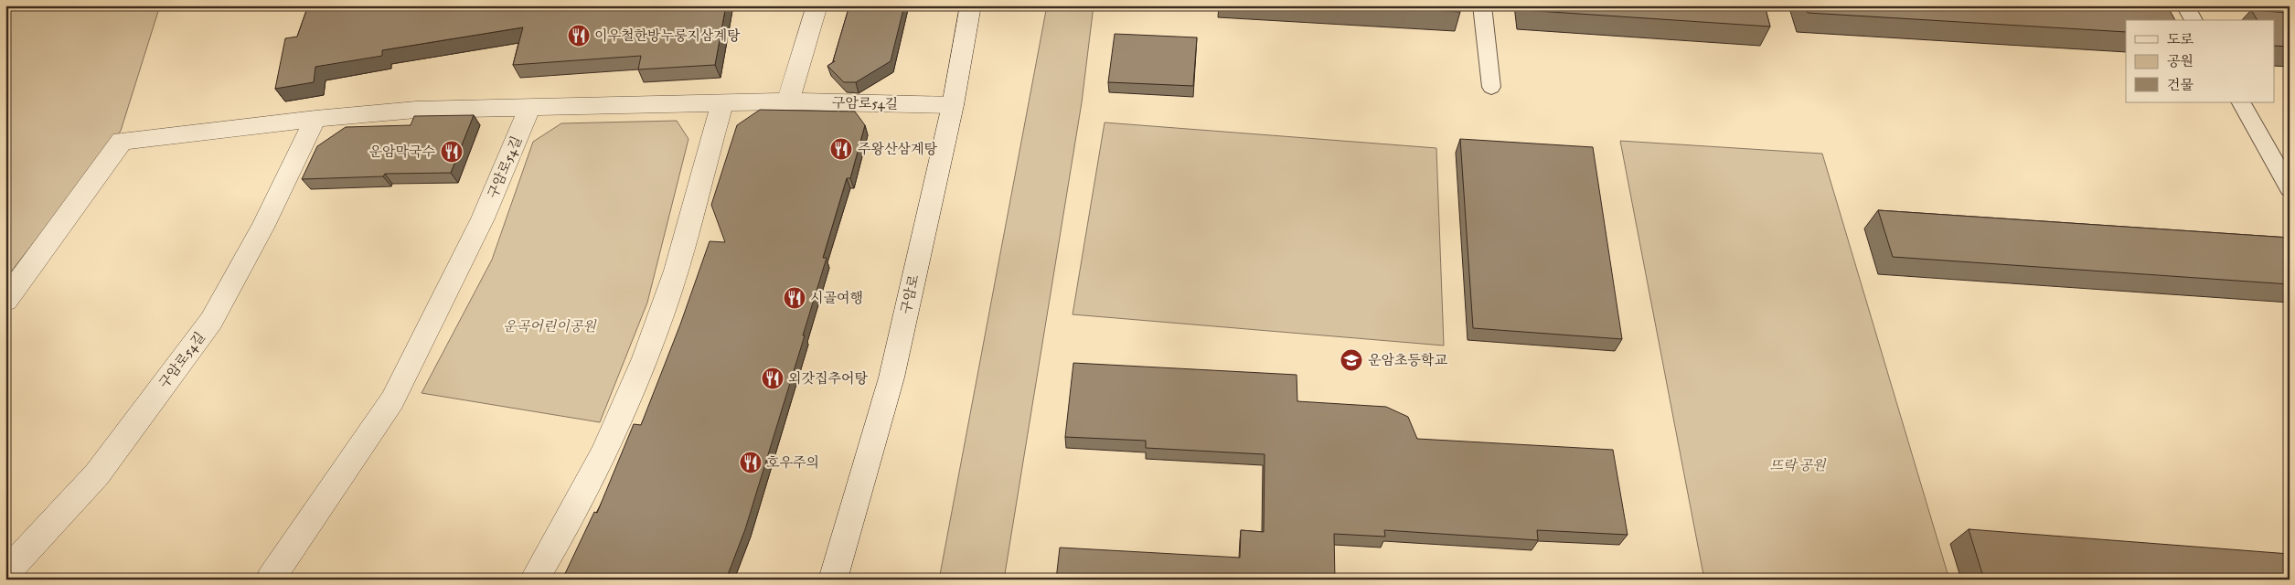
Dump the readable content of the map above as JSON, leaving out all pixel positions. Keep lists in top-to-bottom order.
{
  "streets": {
    "street": ["구암로54길", "구암로"]
  },
  "crossings": [
    ["구암로54길", "구암로"]
  ],
  "parks": ["운곡어린이공원", "뜨락 공원"],
  "places": {
    "restaurant": [
      "이우철한방누룽지삼계탕",
      "주왕산삼계탕",
      "운암막국수",
      "시골여행",
      "외갓집추어탕",
      "호우주의"
    ],
    "school or university": ["운암초등학교"]
  },
  "legend": ["도로", "공원", "건물"]
}
